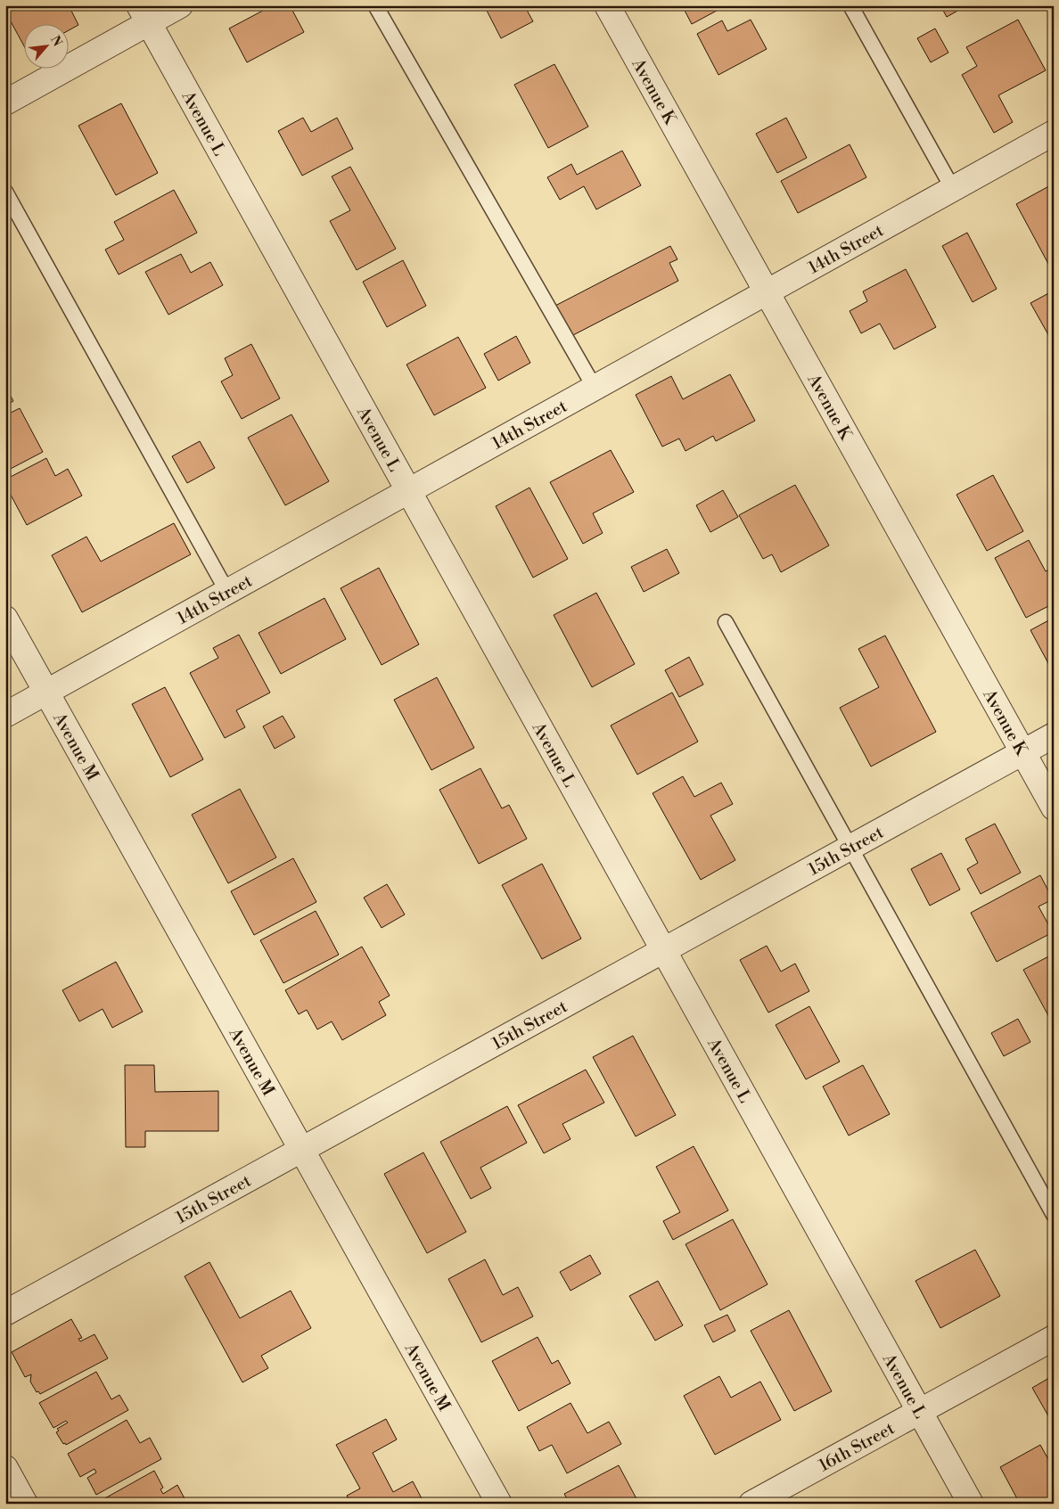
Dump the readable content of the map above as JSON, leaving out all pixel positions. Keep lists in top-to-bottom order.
{
  "streets": {
    "street": [
      "Avenue K",
      "Avenue L",
      "14th Street",
      "Avenue M",
      "15th Street",
      "16th Street"
    ]
  },
  "crossings": [
    ["Avenue K", "14th Street"],
    ["Avenue K", "15th Street"],
    ["Avenue L", "14th Street"],
    ["Avenue L", "15th Street"],
    ["Avenue L", "16th Street"],
    ["14th Street", "Avenue M"],
    ["Avenue M", "15th Street"]
  ],
  "north": "top right"
}
